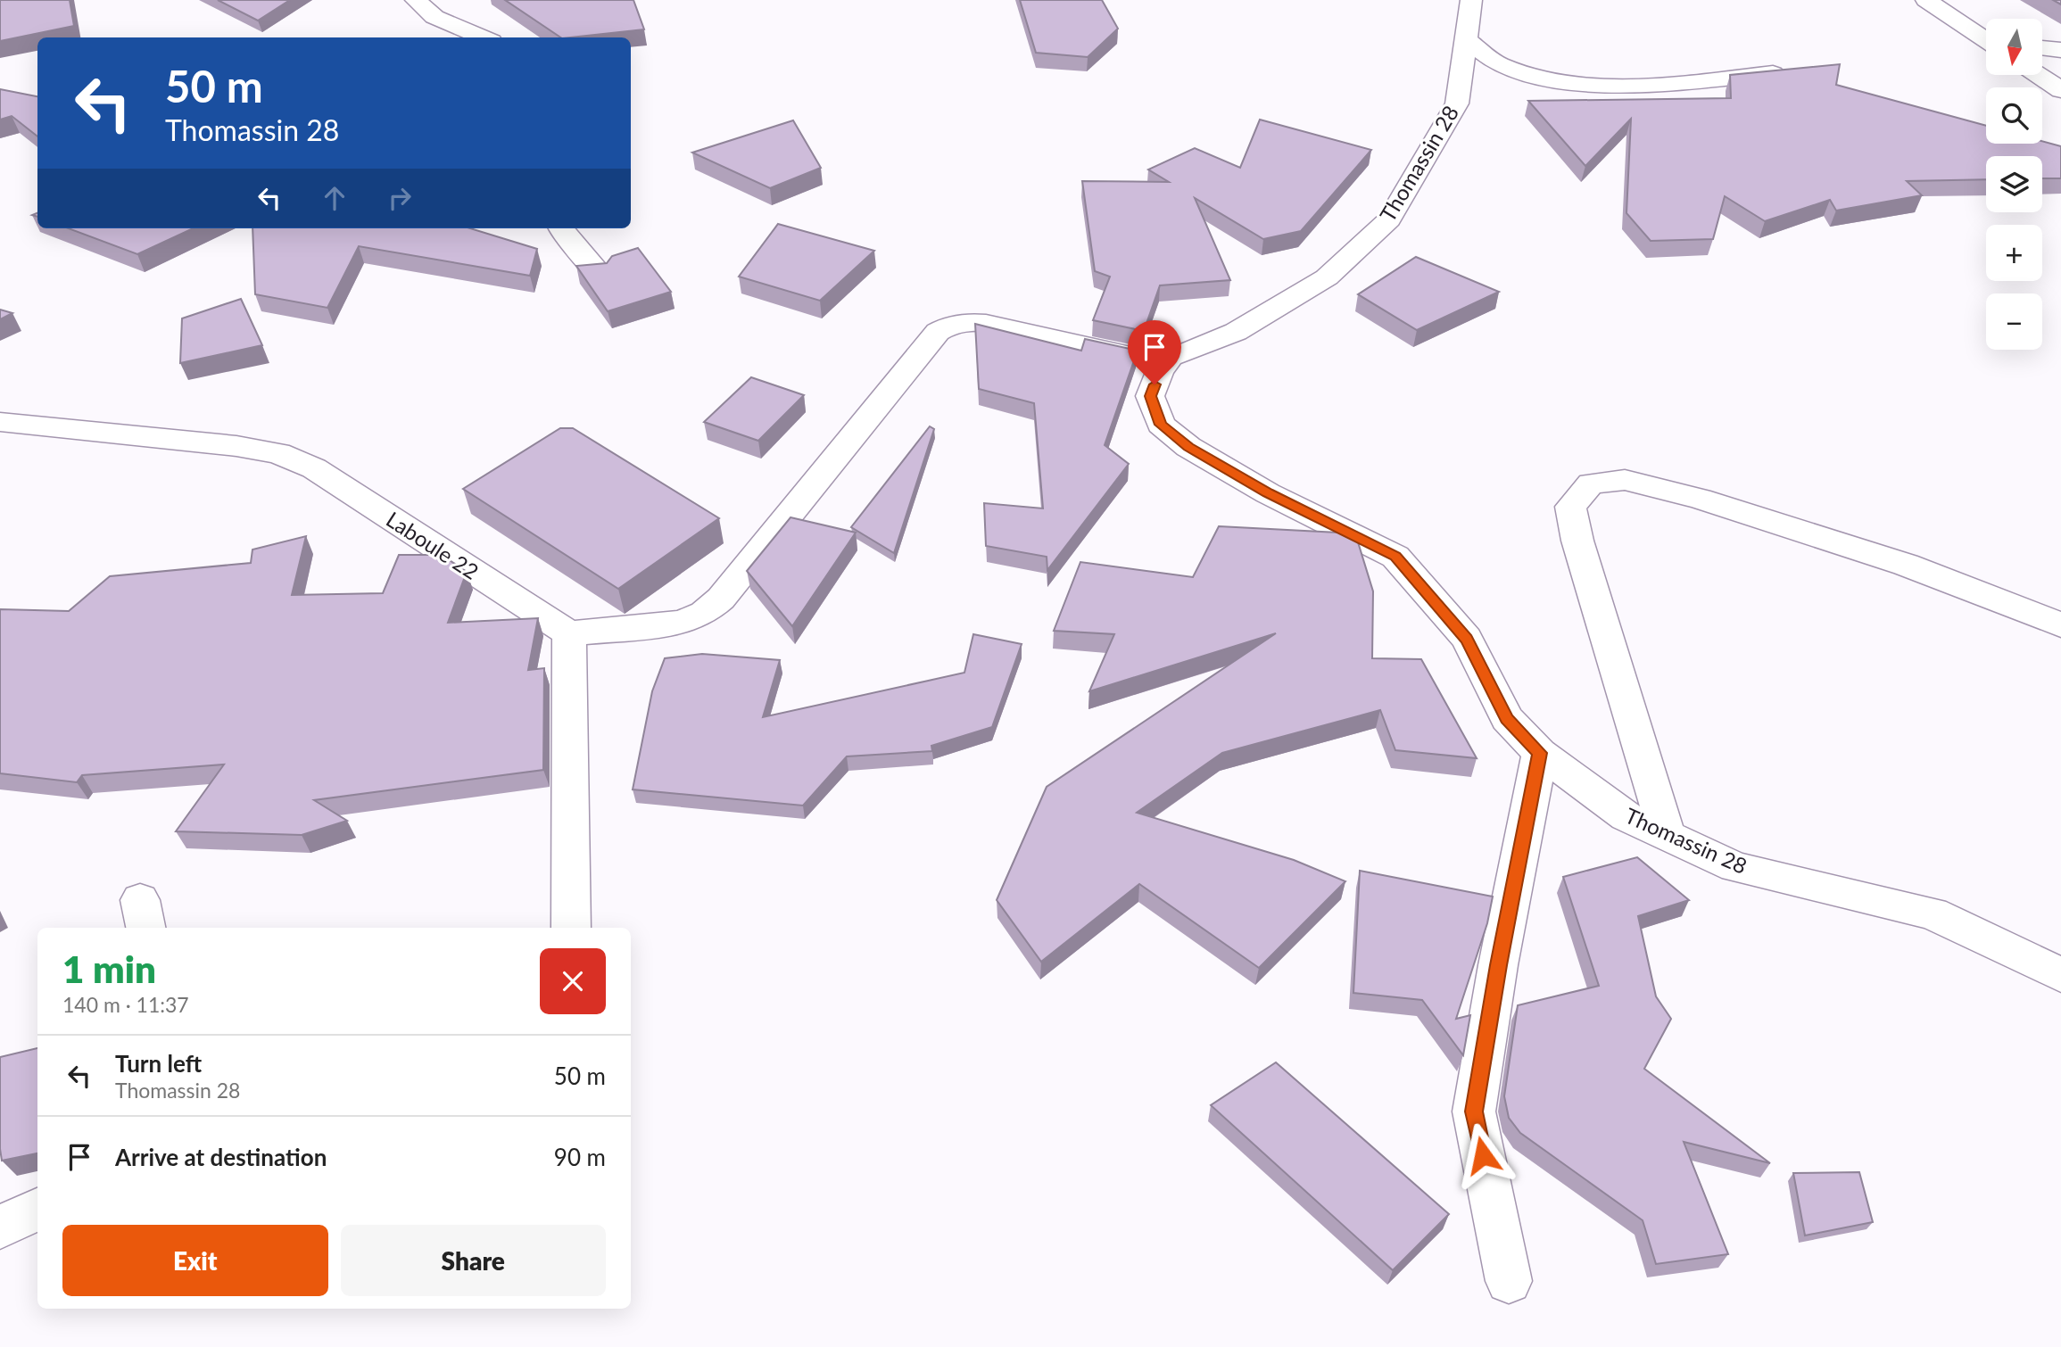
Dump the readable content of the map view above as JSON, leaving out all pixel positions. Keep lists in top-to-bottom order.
{
  "streets": {
    "street": ["Thomassin 28", "Laboule 22"]
  },
  "north": "bottom",
  "page": {
    "map_buttons": ["+", "−"],
    "turn": ["50 m", "Thomassin 28"],
    "heading": ["1 min", "140 m · 11:37"],
    "list": [
      {
        "name": "Turn left",
        "note": "Thomassin 28",
        "value": "50 m"
      },
      {
        "name": "Arrive at destination",
        "value": "90 m"
      }
    ],
    "buttons": ["Exit", "Share"]
  }
}
